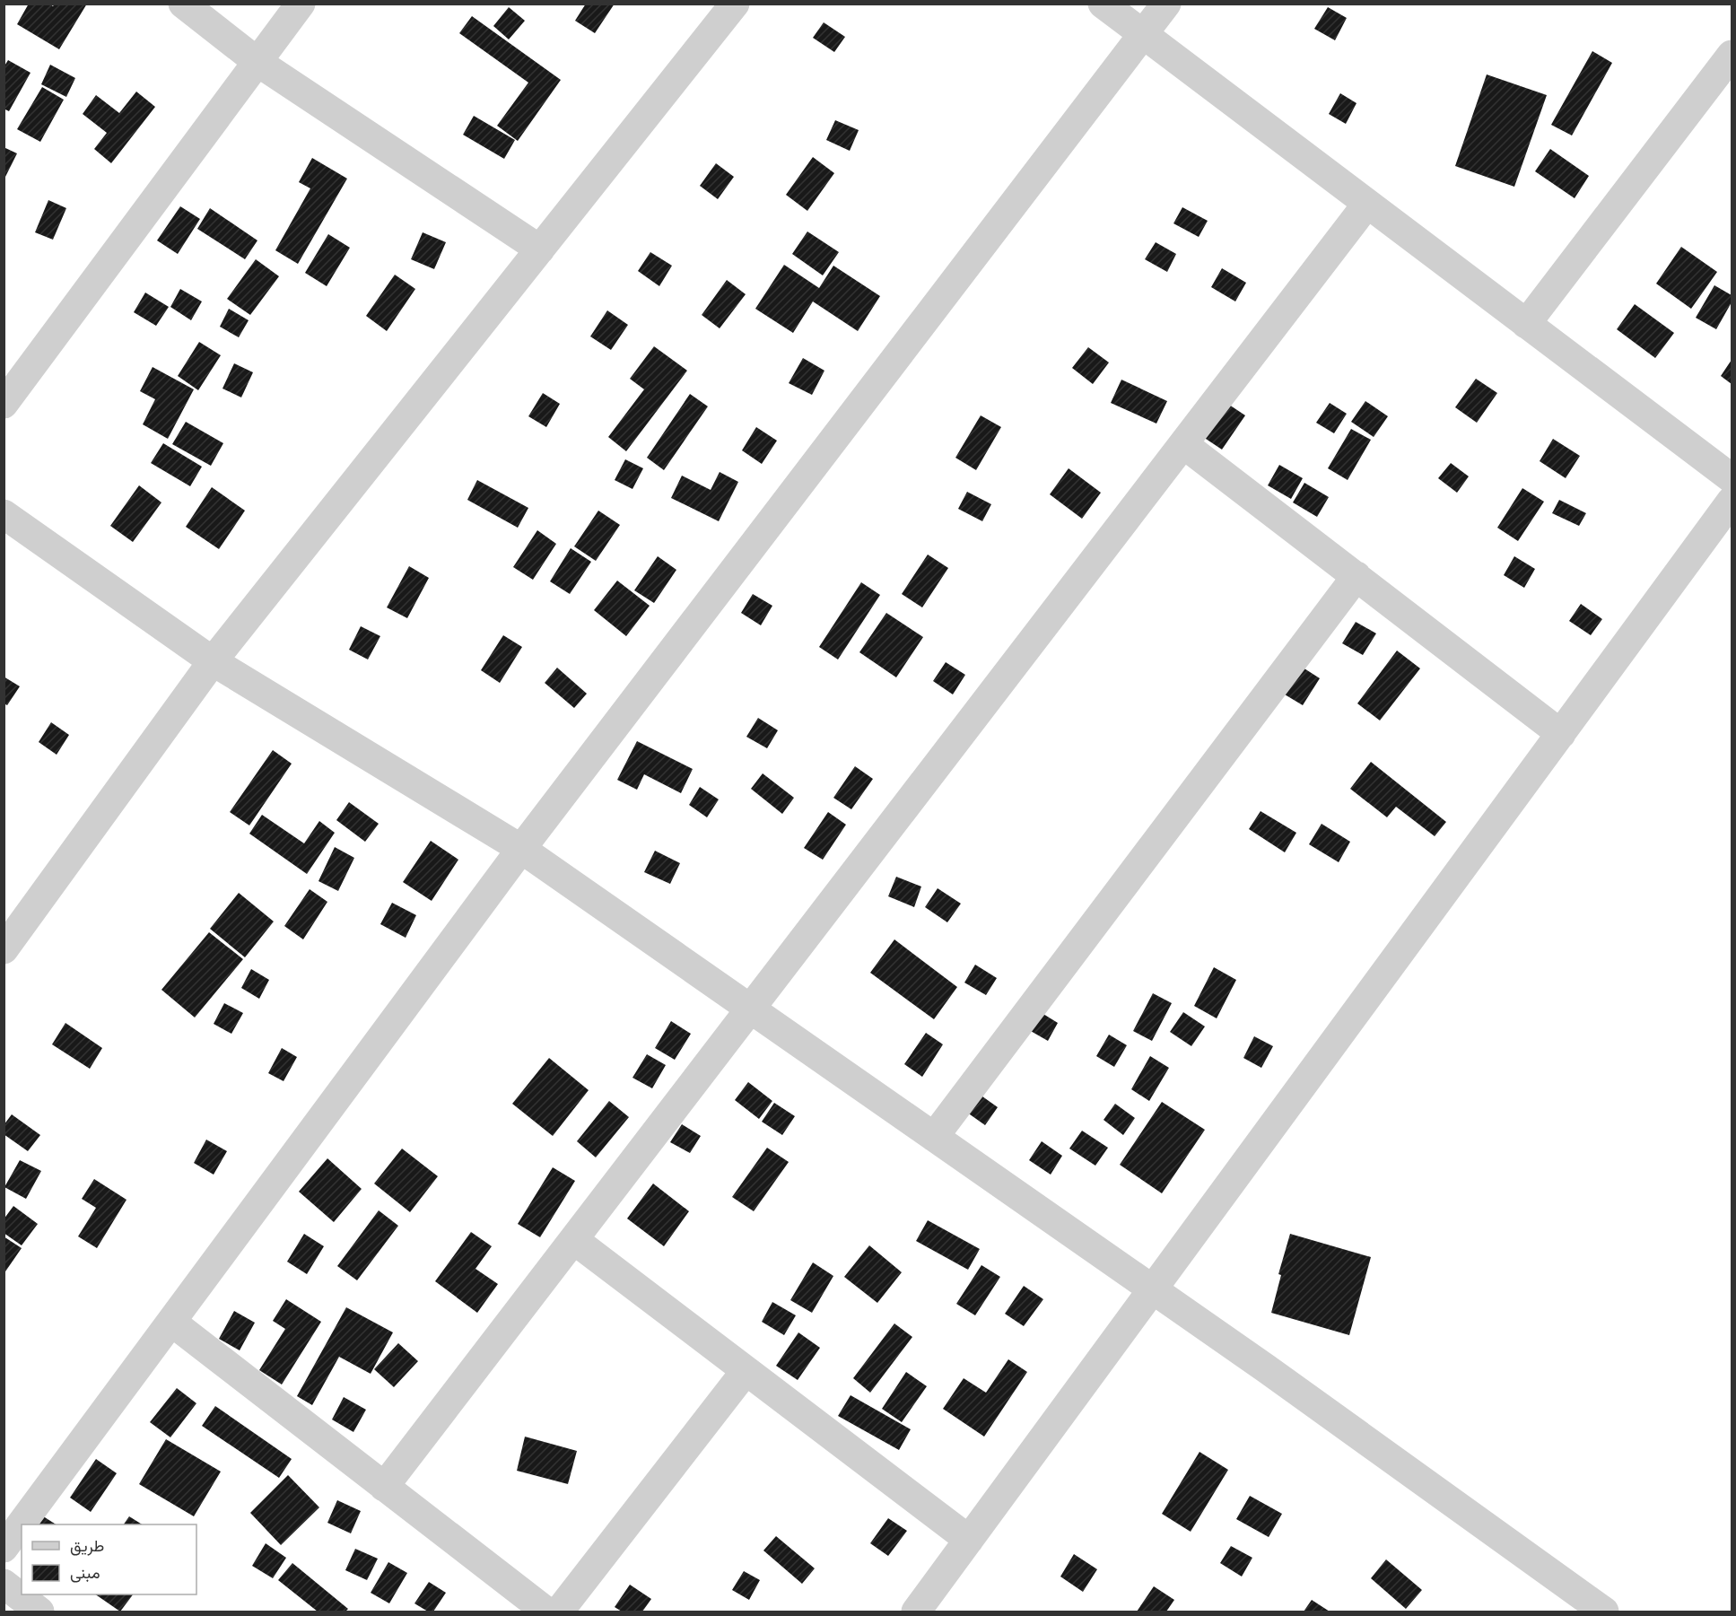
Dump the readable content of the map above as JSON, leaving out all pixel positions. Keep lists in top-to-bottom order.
{
  "legend": ["طريق", "مبنى"]
}
